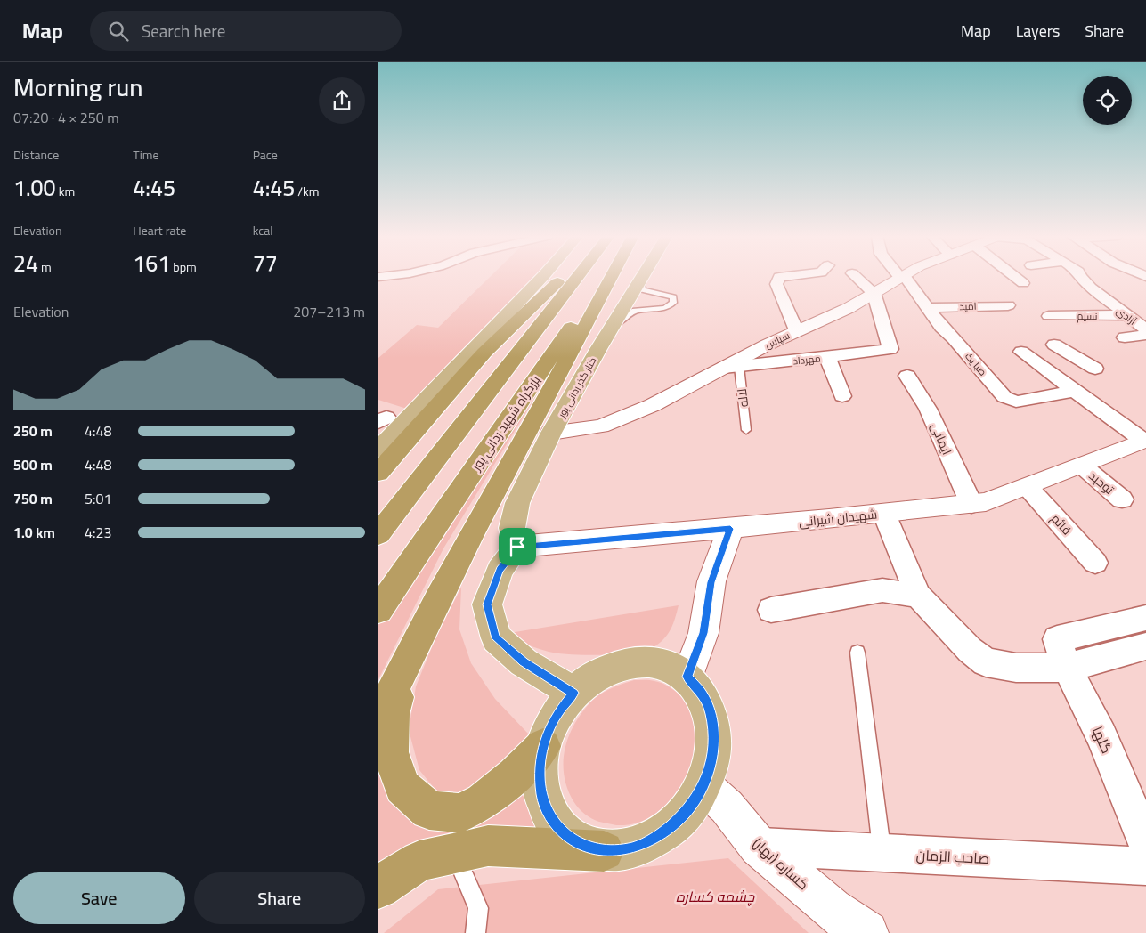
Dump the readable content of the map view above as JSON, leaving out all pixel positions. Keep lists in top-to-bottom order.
{
  "streets": {
    "highway": ["بزرگراه شهید ردانی پور"],
    "main road": ["کنار گذر ردانی پور"],
    "street": [
      "امید",
      "نسیم",
      "آزادی",
      "سپاس",
      "مهرداد",
      "صبا یک",
      "ایمانی",
      "توحید",
      "شهیدان شیرانی",
      "قائم",
      "گلها",
      "صاحب الزمان",
      "کساره (بهار)"
    ],
    "lane": ["لاله"]
  },
  "crossings": [
    ["امید", "صبا یک"],
    ["نسیم", "آزادی"],
    ["سپاس", "مهرداد"],
    ["سپاس", "کنار گذر ردانی پور"],
    ["سپاس", "لاله"],
    ["مهرداد", "لاله"],
    ["کنار گذر ردانی پور", "شهیدان شیرانی"],
    ["ایمانی", "شهیدان شیرانی"],
    ["توحید", "شهیدان شیرانی"],
    ["شهیدان شیرانی", "قائم"],
    ["صاحب الزمان", "کساره (بهار)"]
  ],
  "parks": ["چشمه کساره"],
  "page": {
    "header": "Map",
    "search": "Search here",
    "nav": ["Map", "Layers", "Share"],
    "heading": ["Morning run", "07:20 · 4 × 250 m"],
    "stats": [
      ["Distance", "1.00 km"],
      ["Time", "4:45"],
      ["Pace", "4:45 /km"],
      ["Elevation", "24 m"],
      ["Heart rate", "161 bpm"],
      ["kcal", "77"]
    ],
    "chart": ["Elevation", "207–213 m"],
    "list": [
      {
        "name": "250 m",
        "note": "4:48"
      },
      {
        "name": "500 m",
        "note": "4:48"
      },
      {
        "name": "750 m",
        "note": "5:01"
      },
      {
        "name": "1.0 km",
        "note": "4:23"
      }
    ],
    "buttons": ["Save", "Share"]
  }
}
